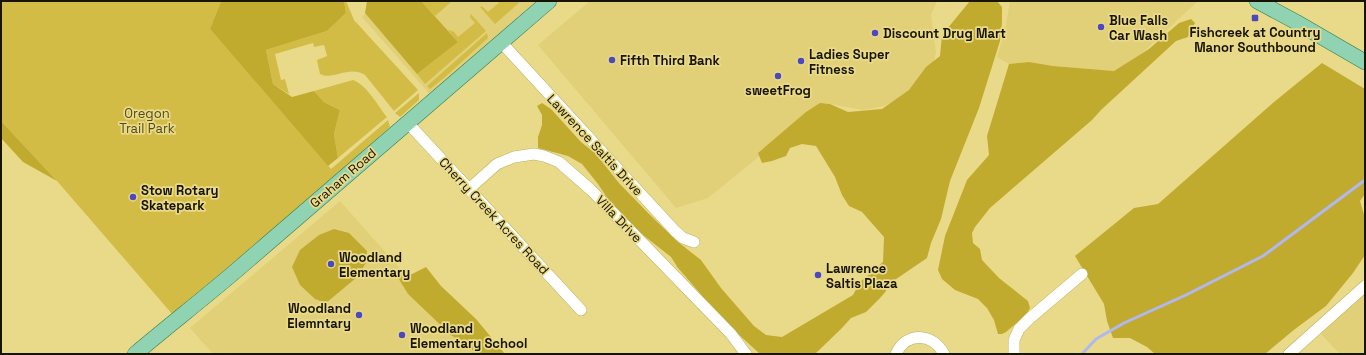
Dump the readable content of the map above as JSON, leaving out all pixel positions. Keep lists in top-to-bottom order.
{
  "streets": {
    "main road": ["Graham Road"],
    "street": ["Lawrence Saltis Drive", "Cherry Creek Acres Road", "Villa Drive"]
  },
  "crossings": [
    ["Lawrence Saltis Drive", "Graham Road"],
    ["Graham Road", "Cherry Creek Acres Road"],
    ["Cherry Creek Acres Road", "Villa Drive"]
  ],
  "parks": ["Oregon Trail Park"],
  "places": {
    "transit": ["Fishcreek at Country Manor Southbound"],
    "other": [
      "Blue Falls Car Wash",
      "Discount Drug Mart",
      "Fifth Third Bank",
      "Ladies Super Fitness",
      "sweetFrog",
      "Stow Rotary Skatepark",
      "Woodland Elementary",
      "Lawrence Saltis Plaza",
      "Woodland Elemntary",
      "Woodland Elementary School"
    ]
  }
}
